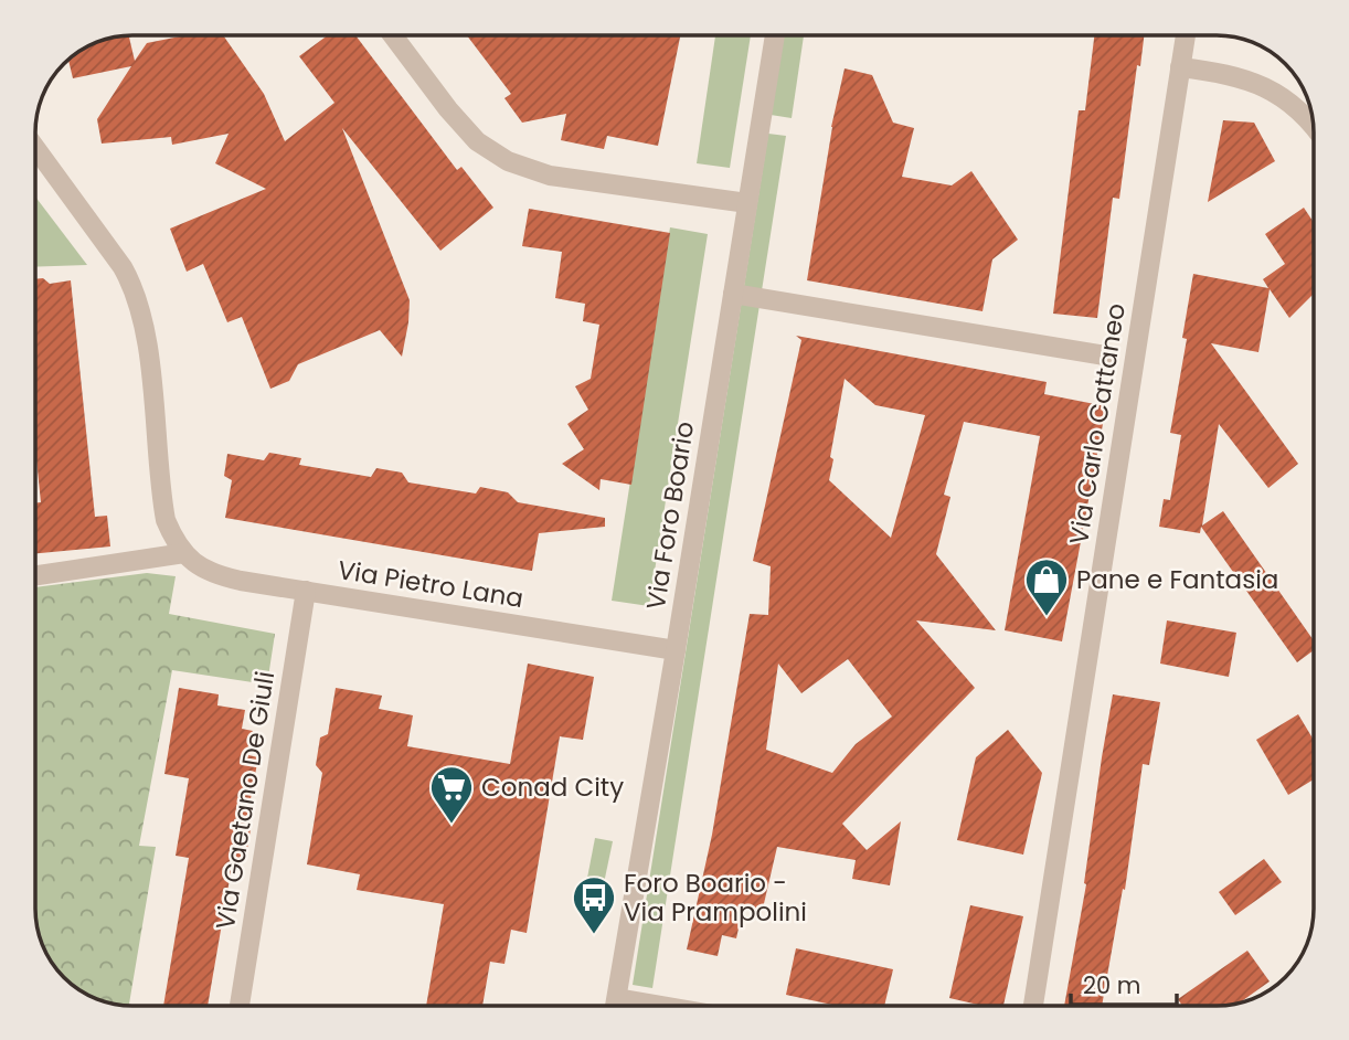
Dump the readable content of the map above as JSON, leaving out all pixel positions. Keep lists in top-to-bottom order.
{
  "streets": {
    "street": [
      "Via Carlo Cattaneo",
      "Via Foro Boario",
      "Via Pietro Lana",
      "Via Gaetano De Giuli"
    ]
  },
  "crossings": [
    ["Via Foro Boario", "Via Pietro Lana"],
    ["Via Pietro Lana", "Via Gaetano De Giuli"]
  ],
  "places": {
    "shop": ["Pane e Fantasia"],
    "supermarket": ["Conad City"],
    "bus stop": ["Foro Boario - Via Prampolini"]
  },
  "scale_bar": "20 m"
}
